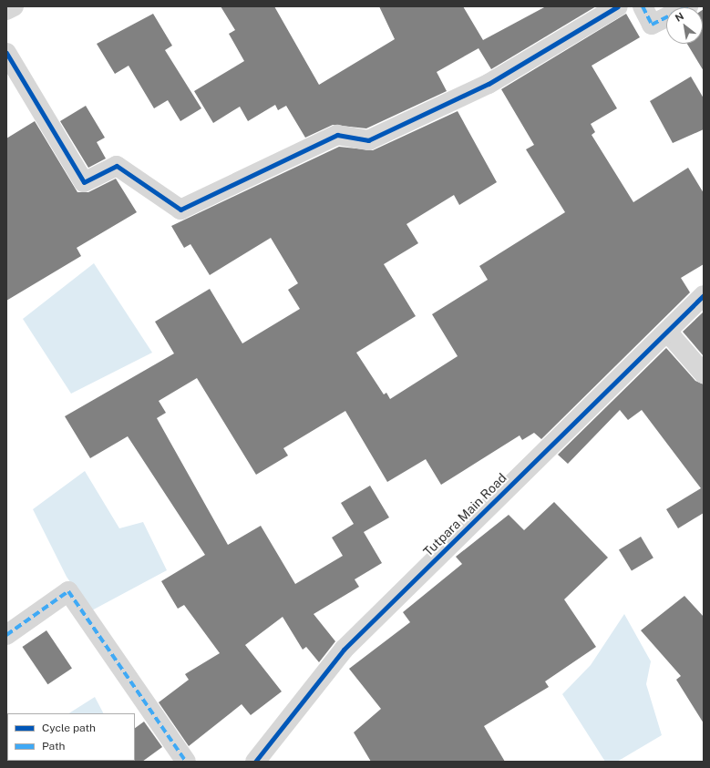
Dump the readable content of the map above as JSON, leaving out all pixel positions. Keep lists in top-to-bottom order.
{
  "streets": {
    "street": ["Tutpara Main Road"]
  },
  "legend": ["Cycle path", "Path"],
  "north": "top left"
}
